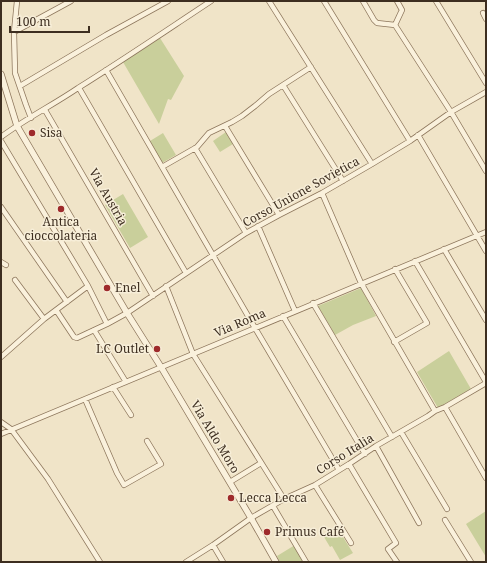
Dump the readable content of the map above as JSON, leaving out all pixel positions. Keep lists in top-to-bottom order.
{
  "streets": {
    "street": [
      "Corso Unione Sovietica",
      "Via Austria",
      "Via Roma",
      "Via Aldo Moro",
      "Corso Italia"
    ]
  },
  "crossings": [
    ["Corso Unione Sovietica", "Via Austria"],
    ["Corso Unione Sovietica", "Via Aldo Moro"],
    ["Via Roma", "Via Aldo Moro"],
    ["Via Aldo Moro", "Corso Italia"]
  ],
  "places": [
    "Sisa",
    "Antica cioccolateria",
    "Enel",
    "LC Outlet",
    "Lecca Lecca",
    "Primus Café"
  ],
  "scale_bar": "100 m"
}
